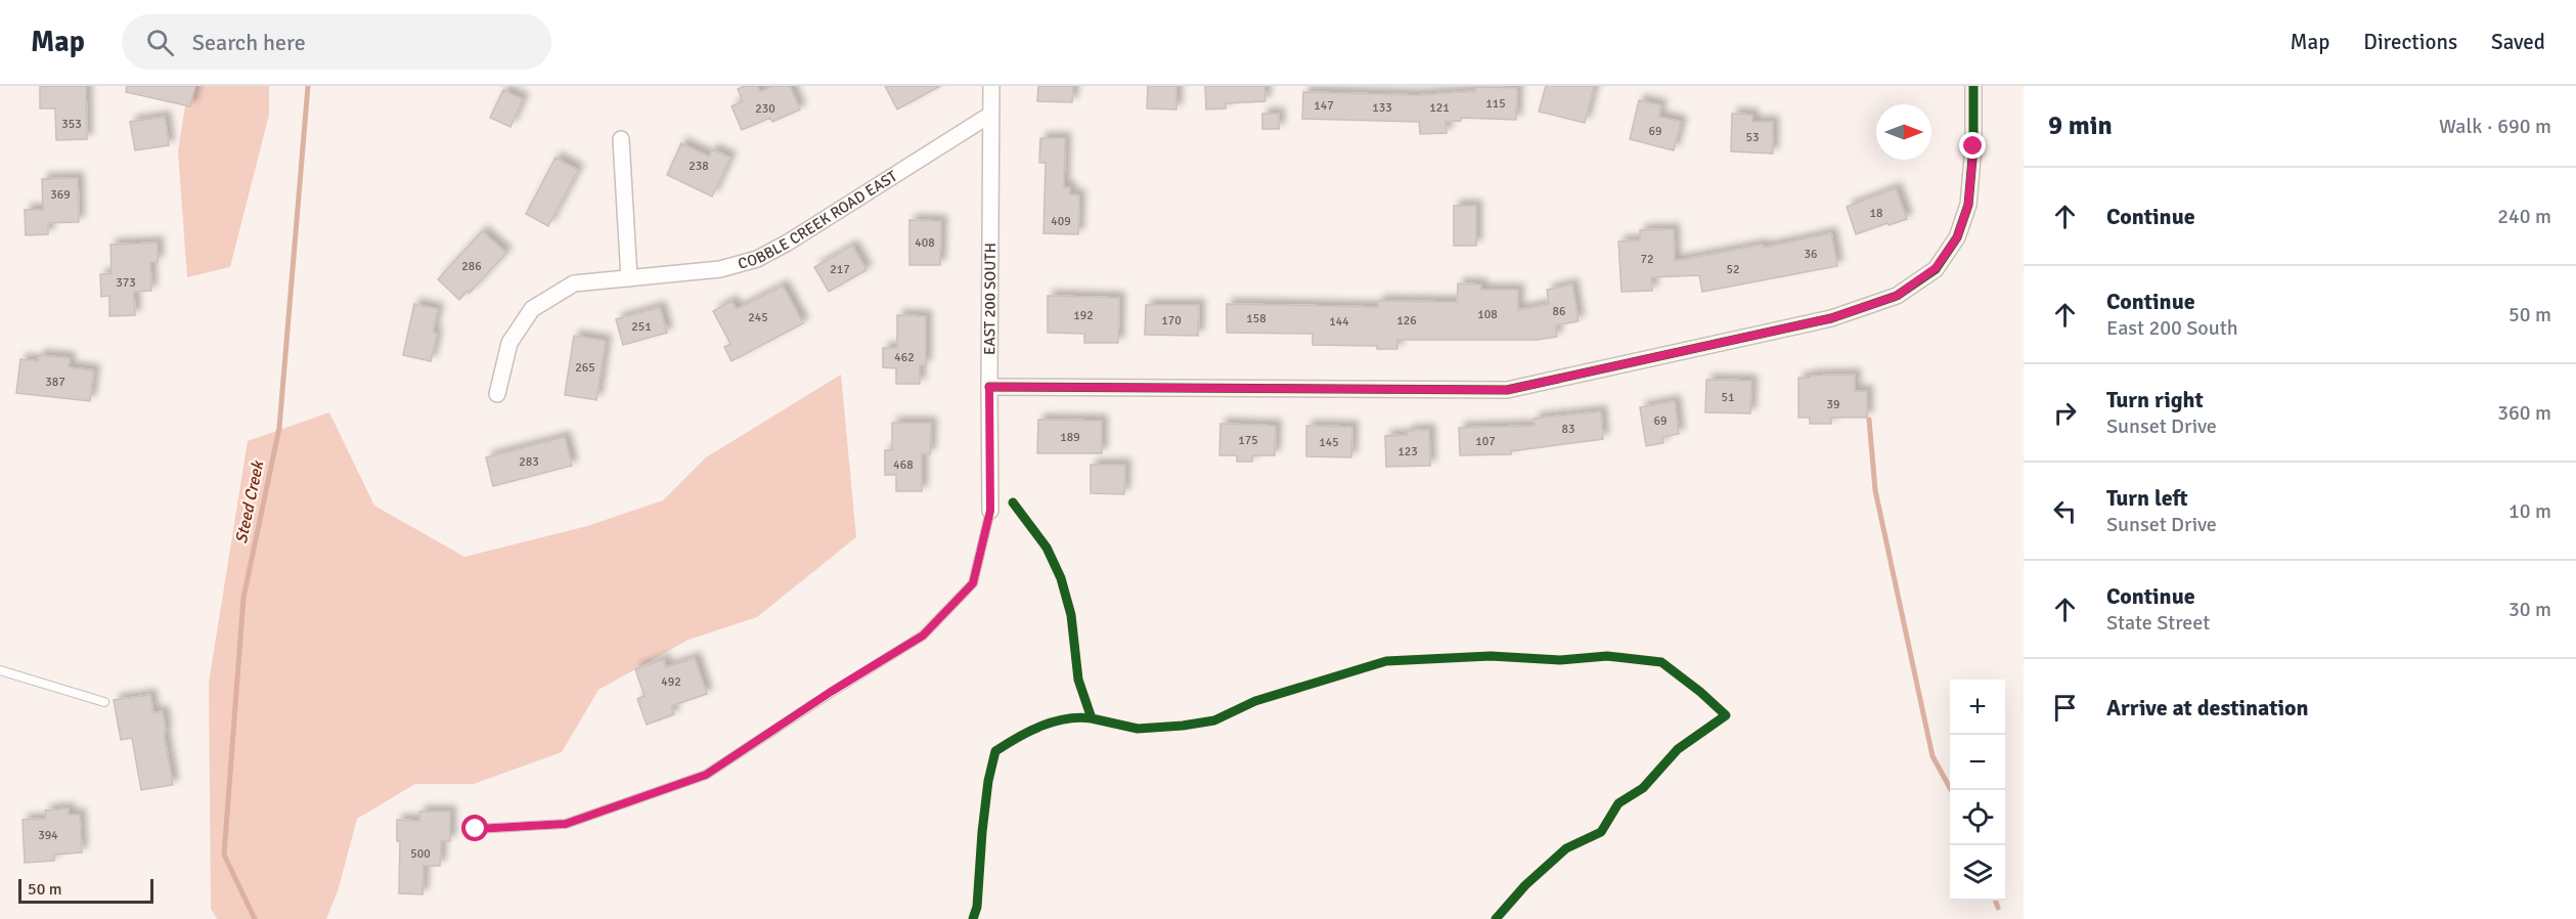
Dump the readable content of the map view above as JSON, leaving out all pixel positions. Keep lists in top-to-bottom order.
{
  "streets": {
    "street": ["COBBLE CREEK ROAD EAST", "EAST 200 SOUTH"]
  },
  "crossings": [
    ["COBBLE CREEK ROAD EAST", "EAST 200 SOUTH"]
  ],
  "water": ["Steed Creek"],
  "house_numbers": [
    "115",
    "147",
    "133",
    "121",
    "230",
    "353",
    "69",
    "53",
    "238",
    "369",
    "18",
    "409",
    "408",
    "36",
    "72",
    "286",
    "217",
    "52",
    "373",
    "86",
    "108",
    "192",
    "245",
    "158",
    "170",
    "126",
    "144",
    "251",
    "462",
    "265",
    "387",
    "51",
    "39",
    "69",
    "83",
    "189",
    "175",
    "107",
    "145",
    "123",
    "283",
    "468",
    "492",
    "394",
    "500"
  ],
  "scale_bar": "50 m",
  "north": "right",
  "page": {
    "header": "Map",
    "search": "Search here",
    "nav": ["Map", "Directions", "Saved"],
    "heading": ["9 min", "Walk · 690 m"],
    "list": [
      ["Continue", "240 m"],
      ["Continue", "East 200 South", "50 m"],
      ["Turn right", "Sunset Drive", "360 m"],
      ["Turn left", "Sunset Drive", "10 m"],
      ["Continue", "State Street", "30 m"],
      "Arrive at destination"
    ],
    "map_buttons": ["+", "−"],
    "scale": "50 m"
  }
}
